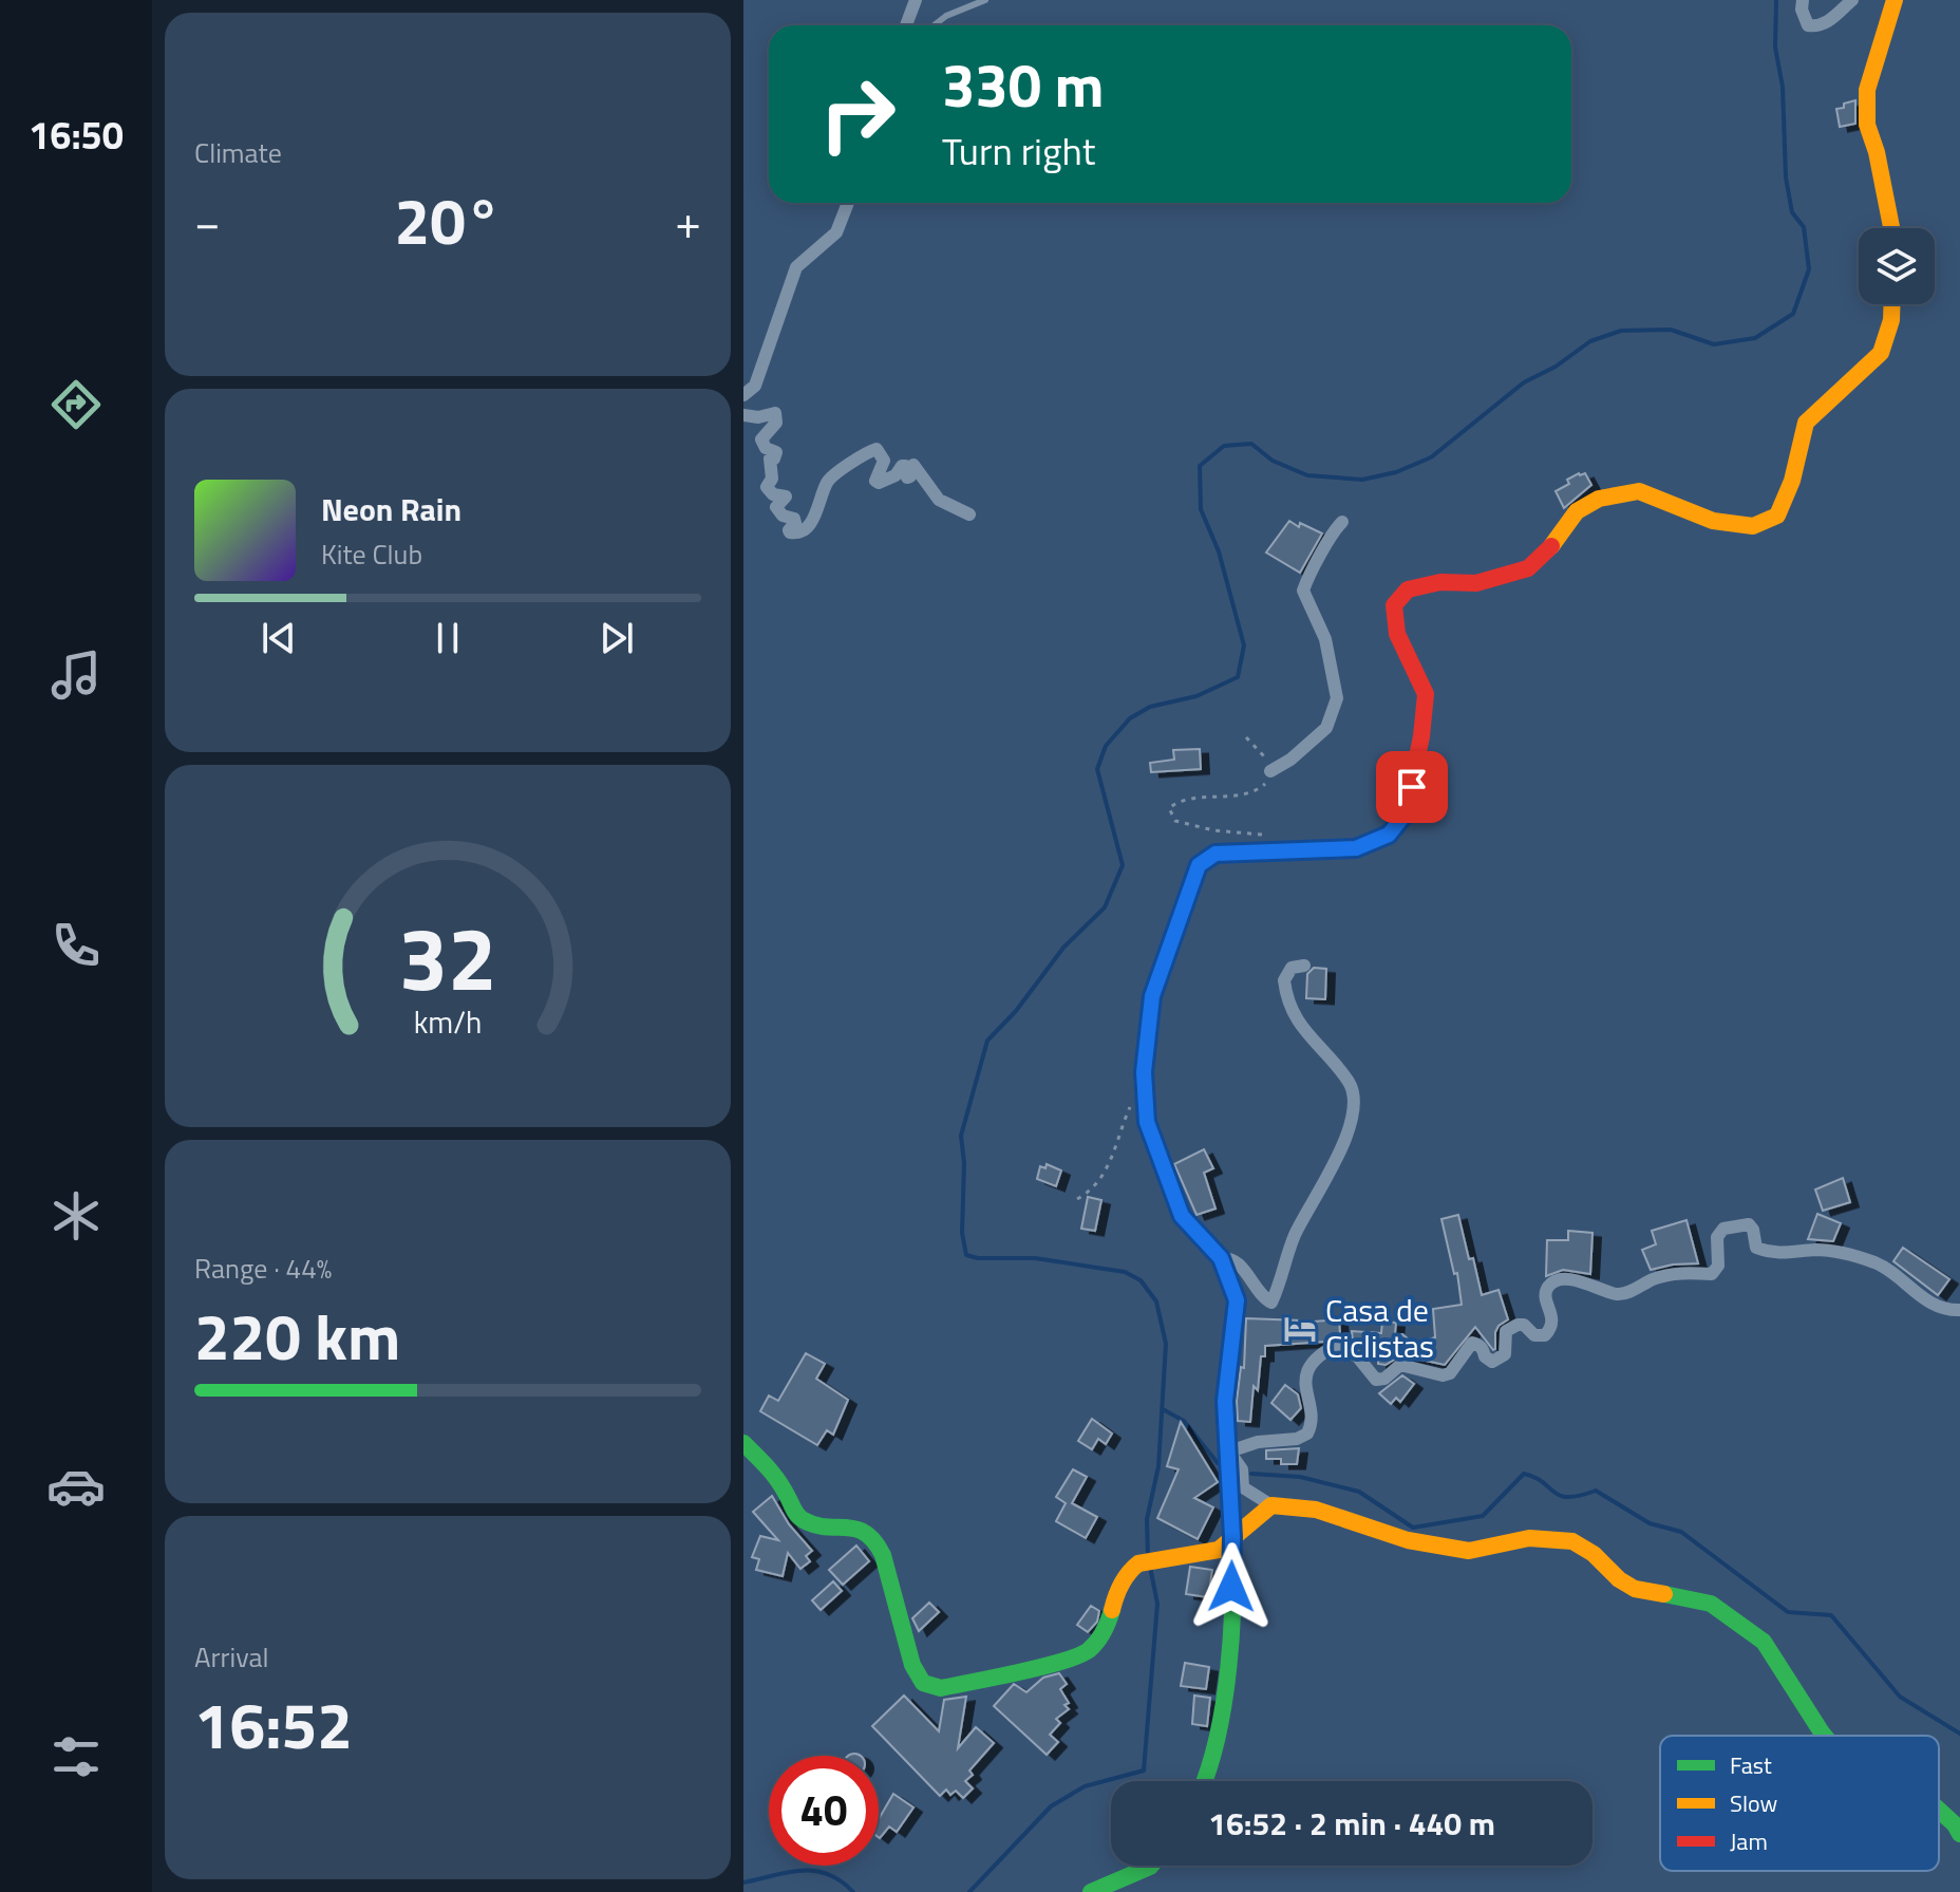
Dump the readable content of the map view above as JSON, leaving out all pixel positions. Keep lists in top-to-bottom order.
{
  "places": {
    "hotel": ["Casa de Ciclistas"]
  },
  "legend": ["Fast", "Slow", "Jam"],
  "page": {
    "tabs": "16:50",
    "tile": [
      "Climate",
      ["Range · 44%", "220 km"],
      ["Arrival", "16:52"]
    ],
    "turn": ["330 m", "Turn right"],
    "heat": ["−", "20°", "+"],
    "song": ["Neon Rain", "Kite Club"],
    "limit": "40",
    "trip": "16:52 · 2 min · 440 m",
    "gauge": ["32", "km/h"]
  }
}
